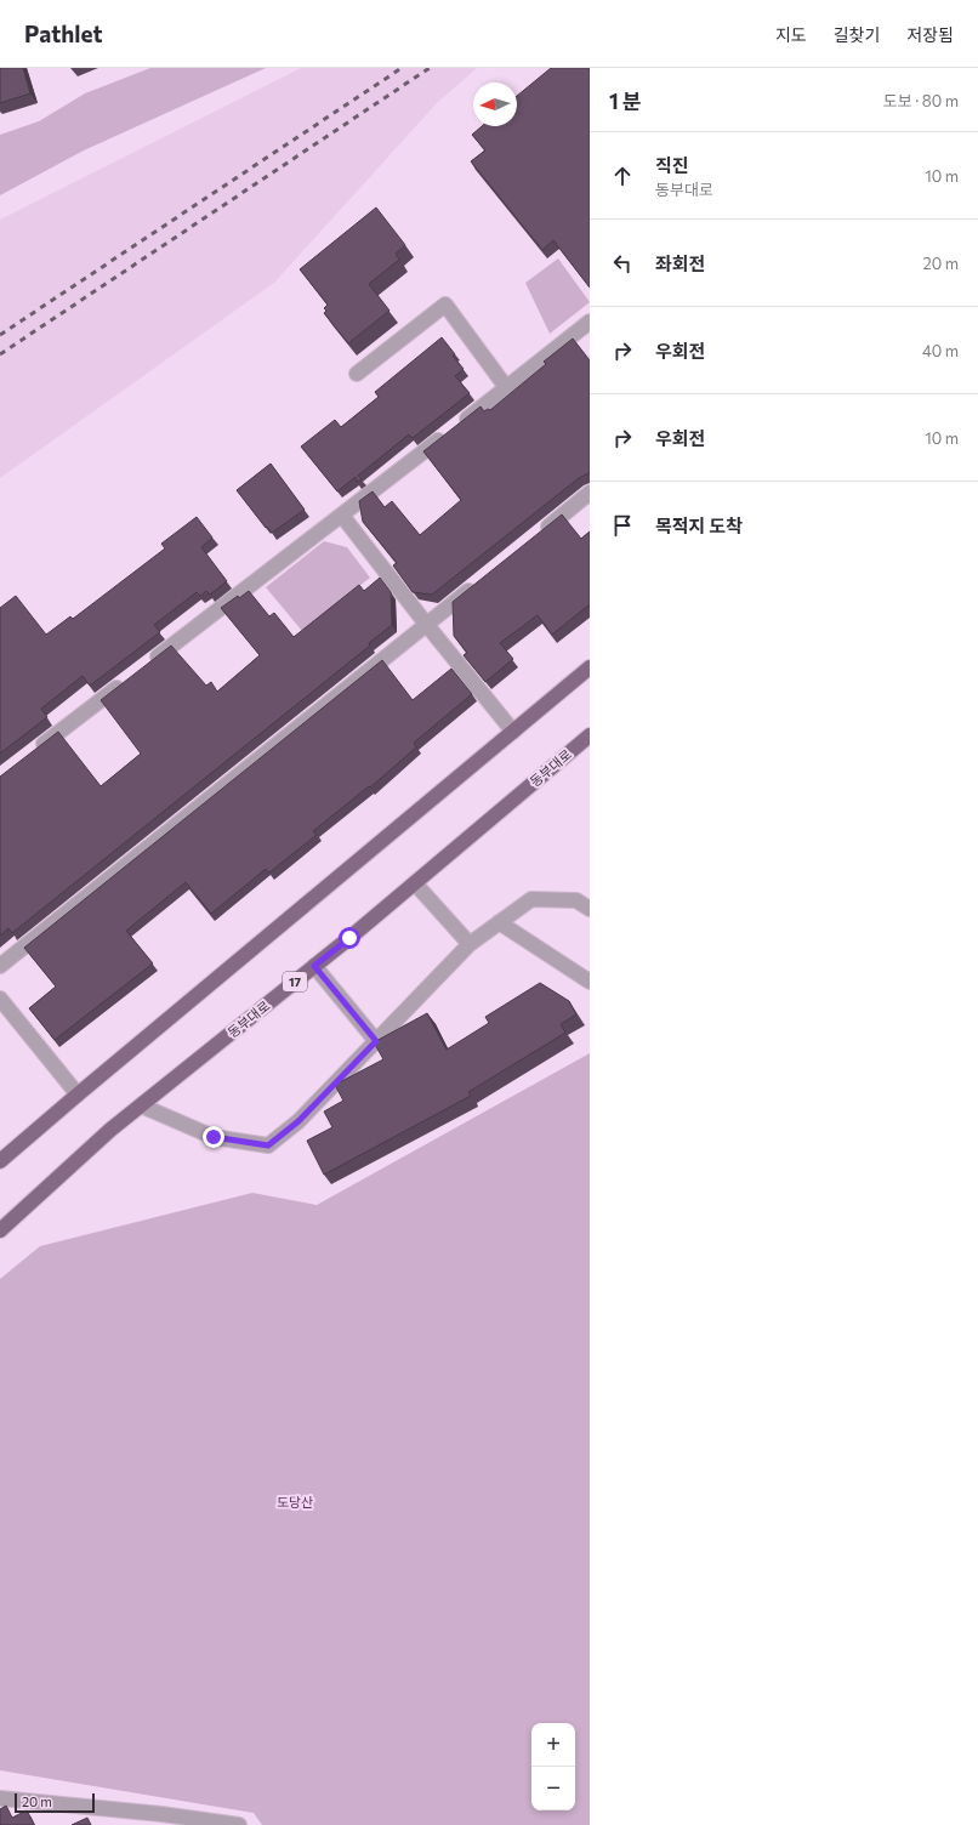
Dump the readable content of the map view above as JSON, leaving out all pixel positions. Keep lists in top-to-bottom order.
{
  "streets": {
    "main road": ["동부대로", "17"]
  },
  "parks": ["도당산"],
  "scale_bar": "20 m",
  "north": "left",
  "page": {
    "header": "Pathlet",
    "nav": ["지도", "길찾기", "저장됨"],
    "heading": ["1 분", "도보 · 80 m"],
    "list": [
      ["직진", "동부대로", "10 m"],
      ["좌회전", "20 m"],
      ["우회전", "40 m"],
      ["우회전", "10 m"],
      "목적지 도착"
    ],
    "map_buttons": ["+", "−"],
    "scale": "20 m"
  }
}
